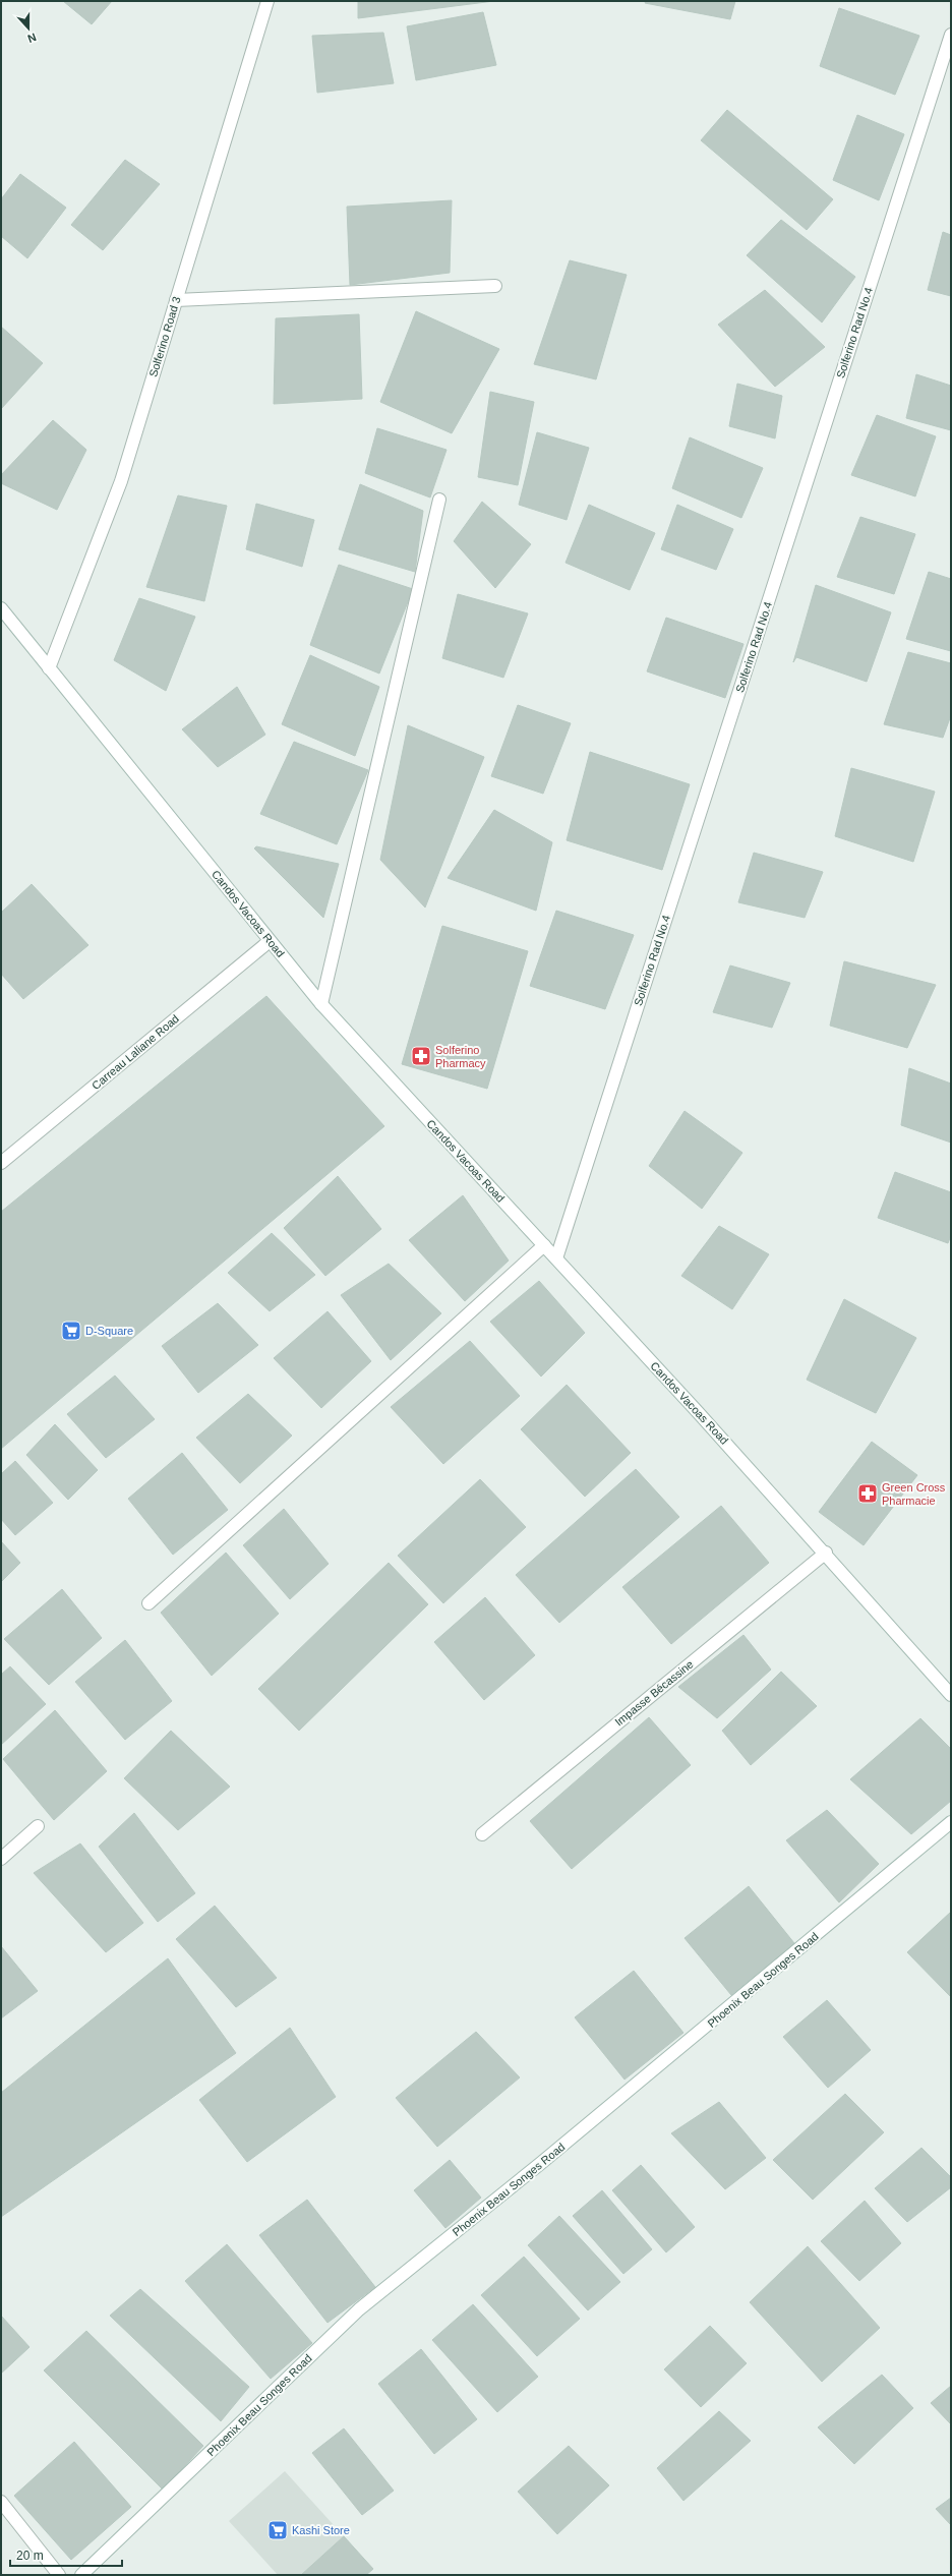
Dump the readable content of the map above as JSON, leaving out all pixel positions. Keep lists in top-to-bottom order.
{
  "streets": {
    "street": [
      "Solferino Rad No.4",
      "Solferino Road 3",
      "Candos Vacoas Road",
      "Carreau Laliane Road",
      "Impasse Bécassine",
      "Phoenix Beau Songes Road"
    ]
  },
  "crossings": [
    ["Solferino Rad No.4", "Candos Vacoas Road"],
    ["Solferino Road 3", "Candos Vacoas Road"],
    ["Candos Vacoas Road", "Carreau Laliane Road"],
    ["Candos Vacoas Road", "Impasse Bécassine"]
  ],
  "places": {
    "pharmacy": ["Solferino Pharmacy", "Green Cross Pharmacie"],
    "supermarket": ["D-Square", "Kashi Store"]
  },
  "scale_bar": "20 m",
  "north": "bottom"
}
